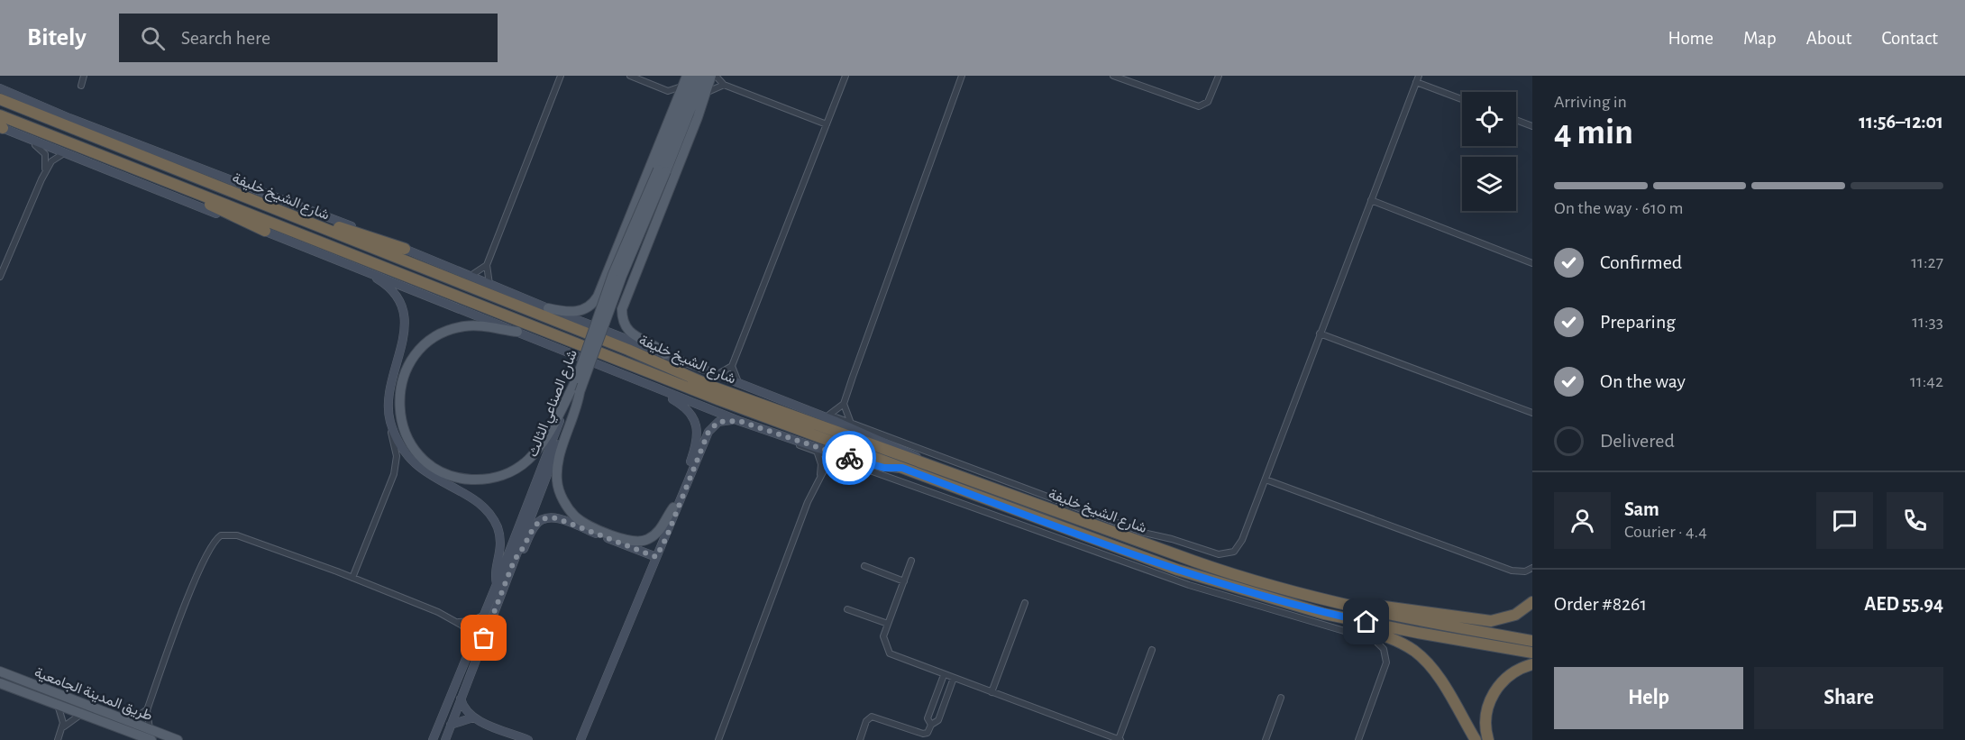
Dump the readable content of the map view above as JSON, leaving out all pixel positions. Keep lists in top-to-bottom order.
{
  "streets": {
    "highway": ["شارع الشيخ خليفة"],
    "main road": ["شارع الصناعي الثالث", "طريق المدينة الجامعية"]
  },
  "page": {
    "header": "Bitely",
    "search": "Search here",
    "nav": [
      "Home",
      "Map",
      "About",
      "Contact"
    ],
    "heading": ["4 min", "Arriving in", "11:56–12:01"],
    "panel": [
      "Sam",
      "Courier · 4.4",
      "Order #8261",
      "AED 55.94"
    ],
    "bar": "On the way · 610 m",
    "list": [
      ["Confirmed", "11:27"],
      ["Preparing", "11:33"],
      ["On the way", "11:42"],
      "Delivered"
    ],
    "buttons": ["Help", "Share"]
  }
}
